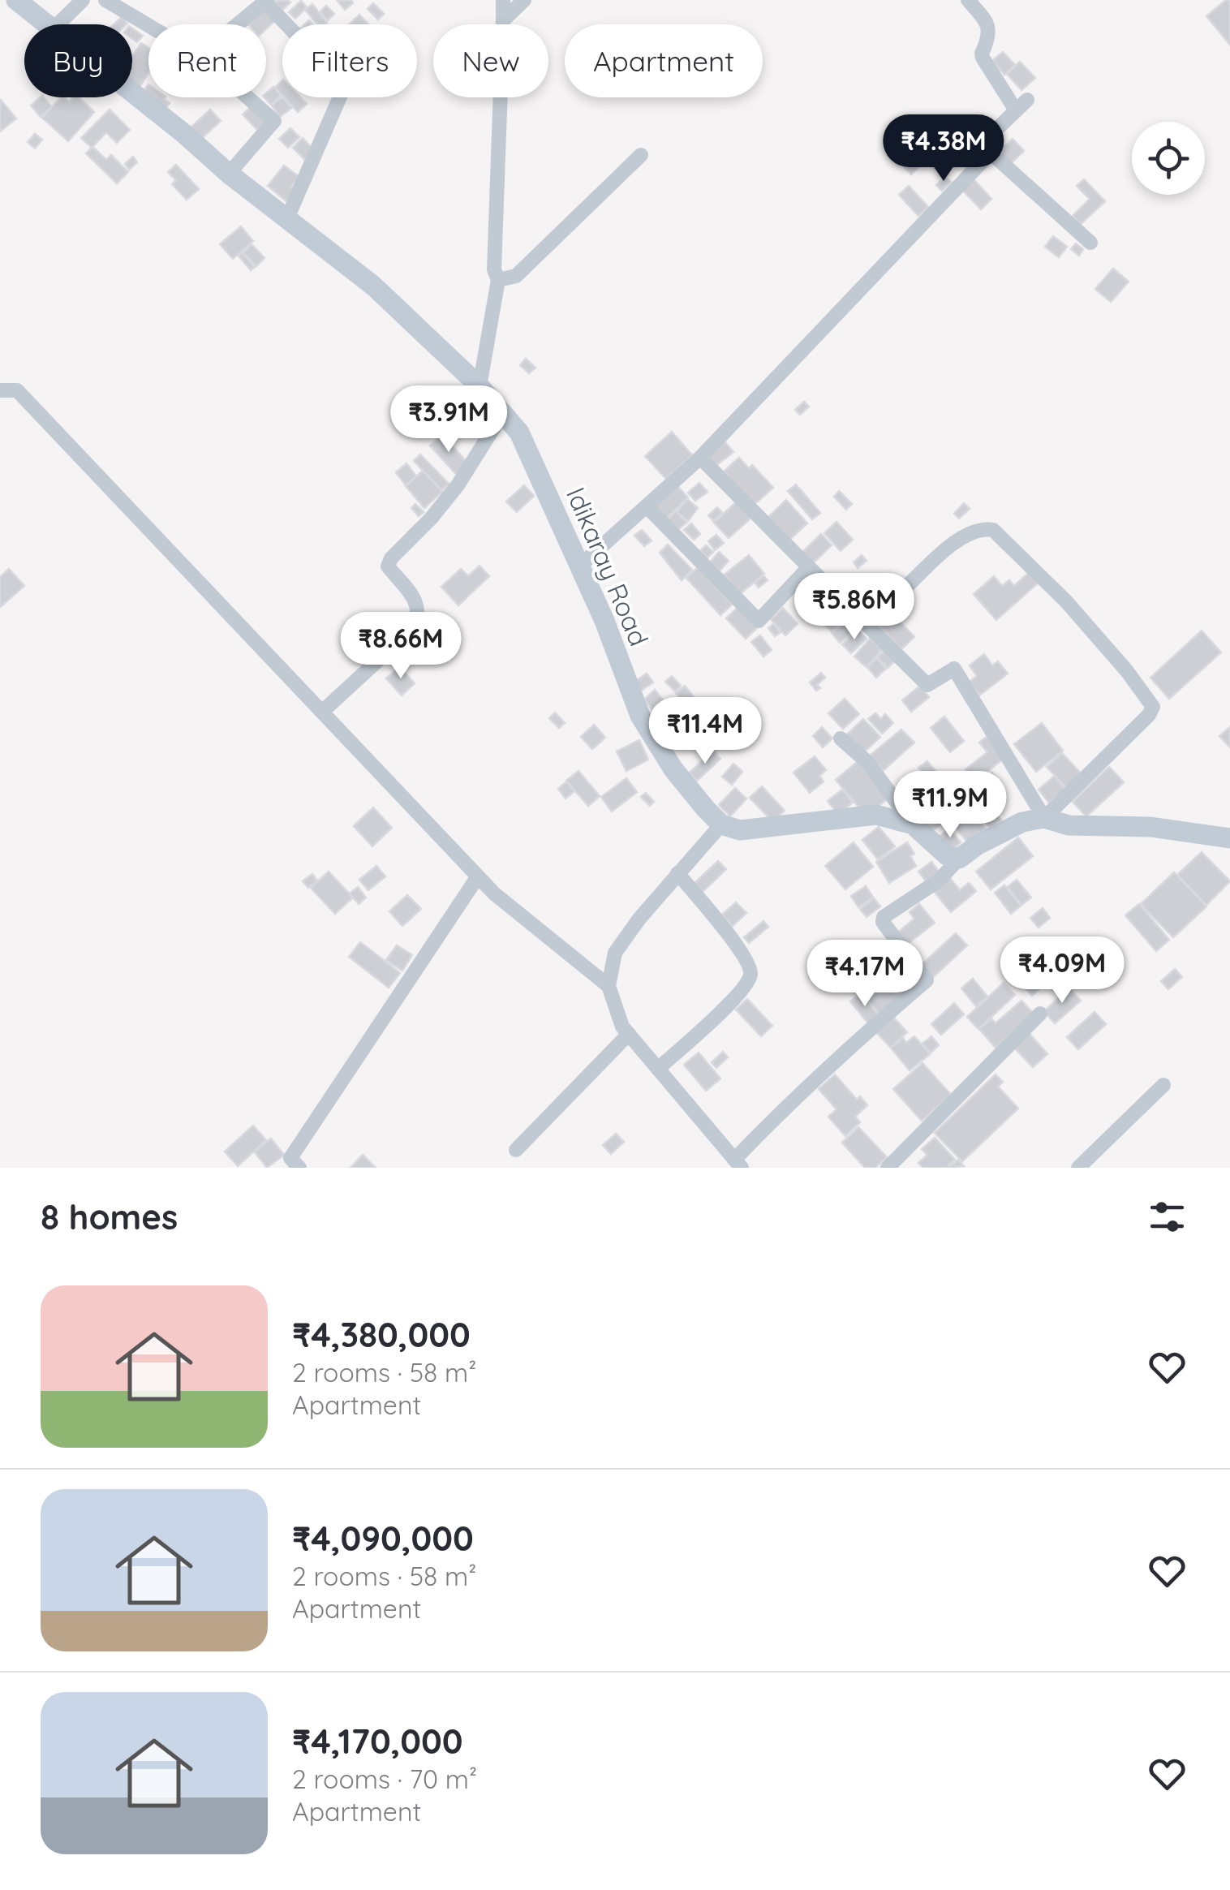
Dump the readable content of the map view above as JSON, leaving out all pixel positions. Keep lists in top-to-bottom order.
{
  "streets": {
    "street": ["Idikaray Road"]
  },
  "page": {
    "chip": [
      "Buy",
      "Rent",
      "Filters",
      "New",
      "Apartment"
    ],
    "price": [
      "₹4.38M",
      "₹3.91M",
      "₹5.86M",
      "₹8.66M",
      "₹11.4M",
      "₹11.9M",
      "₹4.09M",
      "₹4.17M"
    ],
    "heading": "8 homes",
    "list": [
      {
        "name": "₹4,380,000",
        "note": "2 rooms · 58 m² · Apartment"
      },
      {
        "name": "₹4,090,000",
        "note": "2 rooms · 58 m² · Apartment"
      },
      {
        "name": "₹4,170,000",
        "note": "2 rooms · 70 m² · Apartment"
      }
    ]
  }
}
